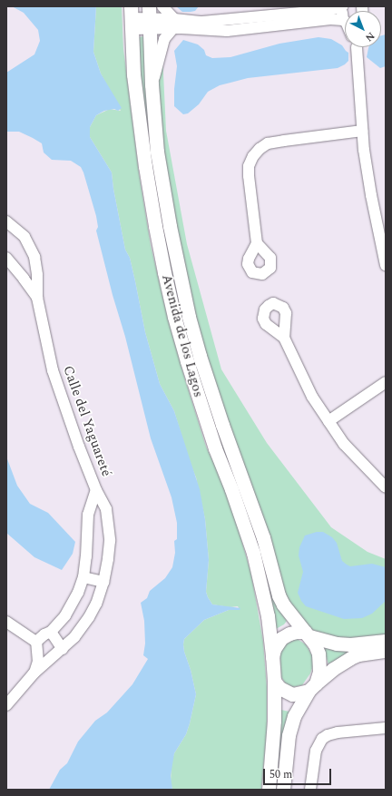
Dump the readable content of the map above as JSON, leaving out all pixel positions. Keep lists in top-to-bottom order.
{
  "streets": {
    "street": ["Avenida de los Lagos", "Calle del Yaguareté"]
  },
  "scale_bar": "50 m",
  "north": "bottom right"
}
